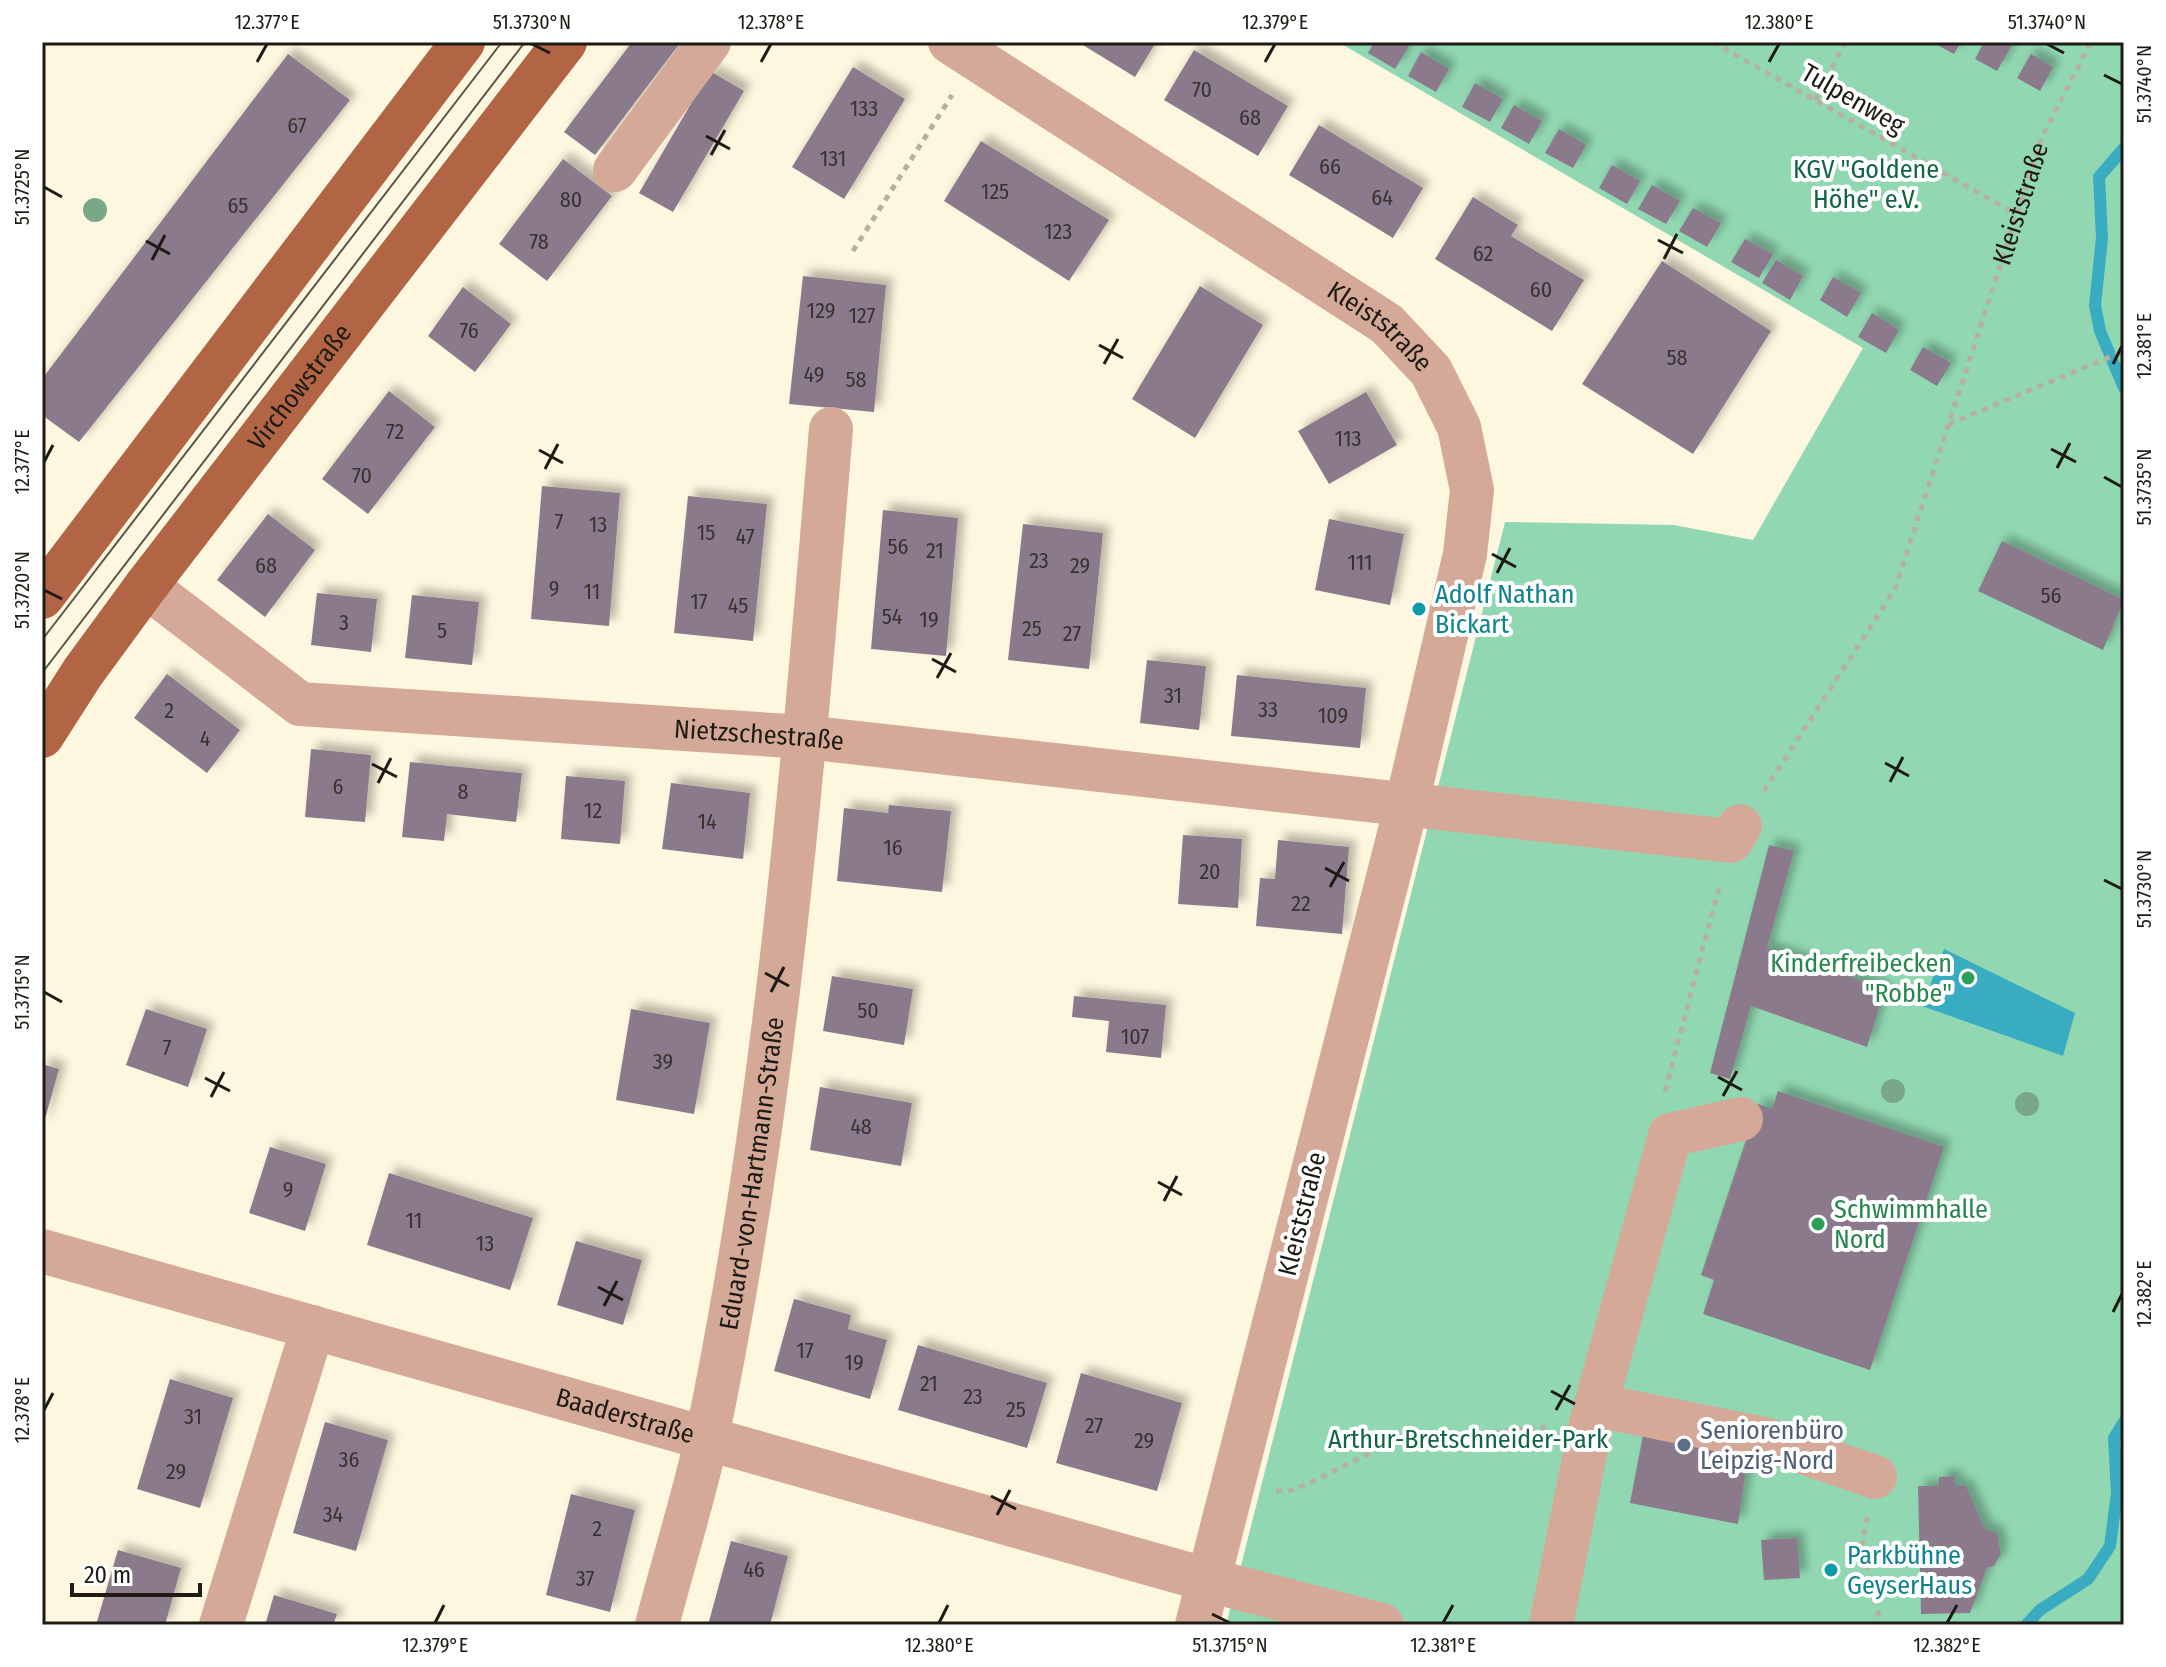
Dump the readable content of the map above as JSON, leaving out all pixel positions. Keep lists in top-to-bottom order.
{
  "streets": {
    "main road": ["Virchowstraße"],
    "street": [
      "Kleiststraße",
      "Nietzschestraße",
      "Eduard-von-Hartmann-Straße",
      "Baaderstraße"
    ],
    "path": ["Tulpenweg"]
  },
  "crossings": [
    ["Tulpenweg", "Kleiststraße"],
    ["Kleiststraße", "Nietzschestraße"],
    ["Kleiststraße", "Baaderstraße"],
    ["Virchowstraße", "Nietzschestraße"],
    ["Nietzschestraße", "Eduard-von-Hartmann-Straße"],
    ["Eduard-von-Hartmann-Straße", "Baaderstraße"]
  ],
  "parks": ["KGV \"Goldene Höhe\" e.V.", "Arthur-Bretschneider-Park"],
  "places": [
    "Adolf Nathan Bickart",
    "Kinderfreibecken \"Robbe\"",
    "Schwimmhalle Nord",
    "Seniorenbüro Leipzig-Nord",
    "Parkbühne GeyserHaus"
  ],
  "house_numbers": [
    "70",
    "133",
    "68",
    "67",
    "131",
    "66",
    "125",
    "64",
    "80",
    "65",
    "123",
    "78",
    "62",
    "60",
    "129",
    "127",
    "76",
    "58",
    "49",
    "58",
    "72",
    "113",
    "70",
    "7",
    "13",
    "15",
    "47",
    "56",
    "21",
    "23",
    "111",
    "68",
    "29",
    "9",
    "11",
    "56",
    "17",
    "45",
    "54",
    "19",
    "3",
    "25",
    "5",
    "27",
    "31",
    "33",
    "2",
    "109",
    "4",
    "6",
    "8",
    "12",
    "14",
    "16",
    "20",
    "22",
    "50",
    "107",
    "7",
    "39",
    "48",
    "9",
    "11",
    "13",
    "17",
    "19",
    "21",
    "23",
    "25",
    "31",
    "27",
    "29",
    "36",
    "29",
    "34",
    "2",
    "46",
    "37"
  ],
  "scale_bar": "20 m",
  "coordinates": [
    "12.377°E",
    "51.3730°N",
    "12.378°E",
    "12.379°E",
    "12.380°E",
    "51.3740°N",
    "51.3725°N",
    "12.381°E",
    "51.3735°N",
    "51.3720°N",
    "51.3715°N",
    "12.382°E"
  ]
}
